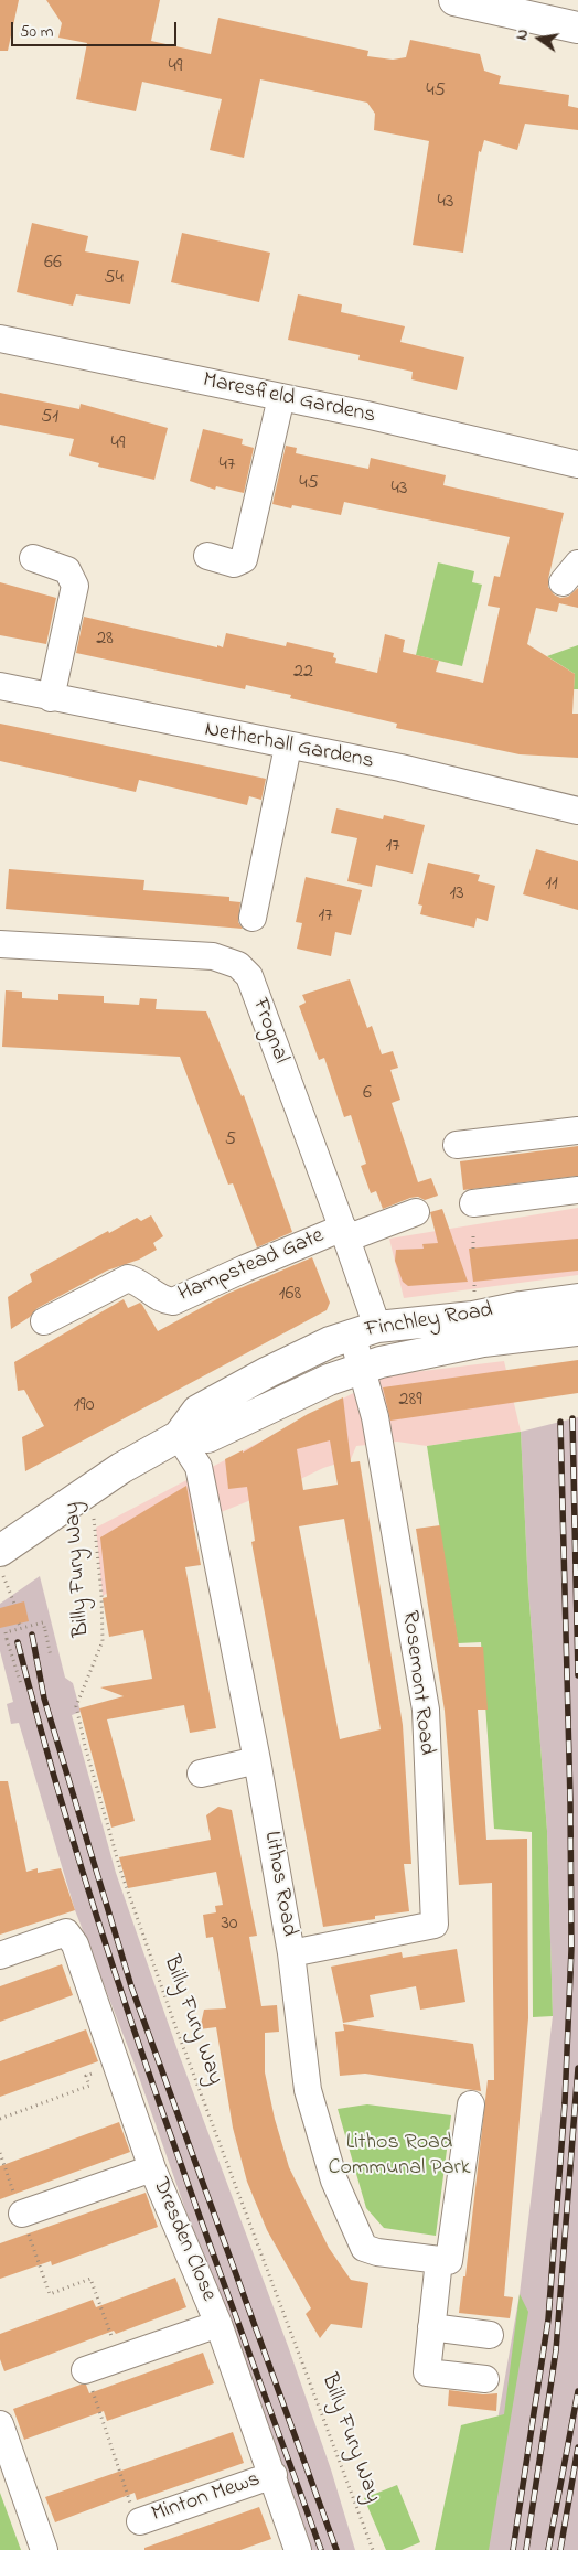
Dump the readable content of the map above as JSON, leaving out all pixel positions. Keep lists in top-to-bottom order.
{
  "streets": {
    "main road": ["Finchley Road"],
    "street": [
      "Maresfield Gardens",
      "Netherhall Gardens",
      "Frognal",
      "Hampstead Gate",
      "Rosemont Road",
      "Lithos Road",
      "Dresden Close",
      "Minton Mews"
    ],
    "path": ["Billy Fury Way"]
  },
  "crossings": [
    ["Frognal", "Hampstead Gate"],
    ["Frognal", "Finchley Road"],
    ["Frognal", "Rosemont Road"],
    ["Finchley Road", "Billy Fury Way"],
    ["Finchley Road", "Rosemont Road"],
    ["Finchley Road", "Lithos Road"],
    ["Rosemont Road", "Lithos Road"],
    ["Dresden Close", "Minton Mews"]
  ],
  "parks": ["Lithos Road Communal Park"],
  "house_numbers": [
    "49",
    "45",
    "43",
    "66",
    "54",
    "51",
    "49",
    "47",
    "45",
    "43",
    "28",
    "22",
    "17",
    "11",
    "13",
    "17",
    "6",
    "5",
    "168",
    "289",
    "190",
    "30"
  ],
  "scale_bar": "50 m",
  "north": "left"
}
